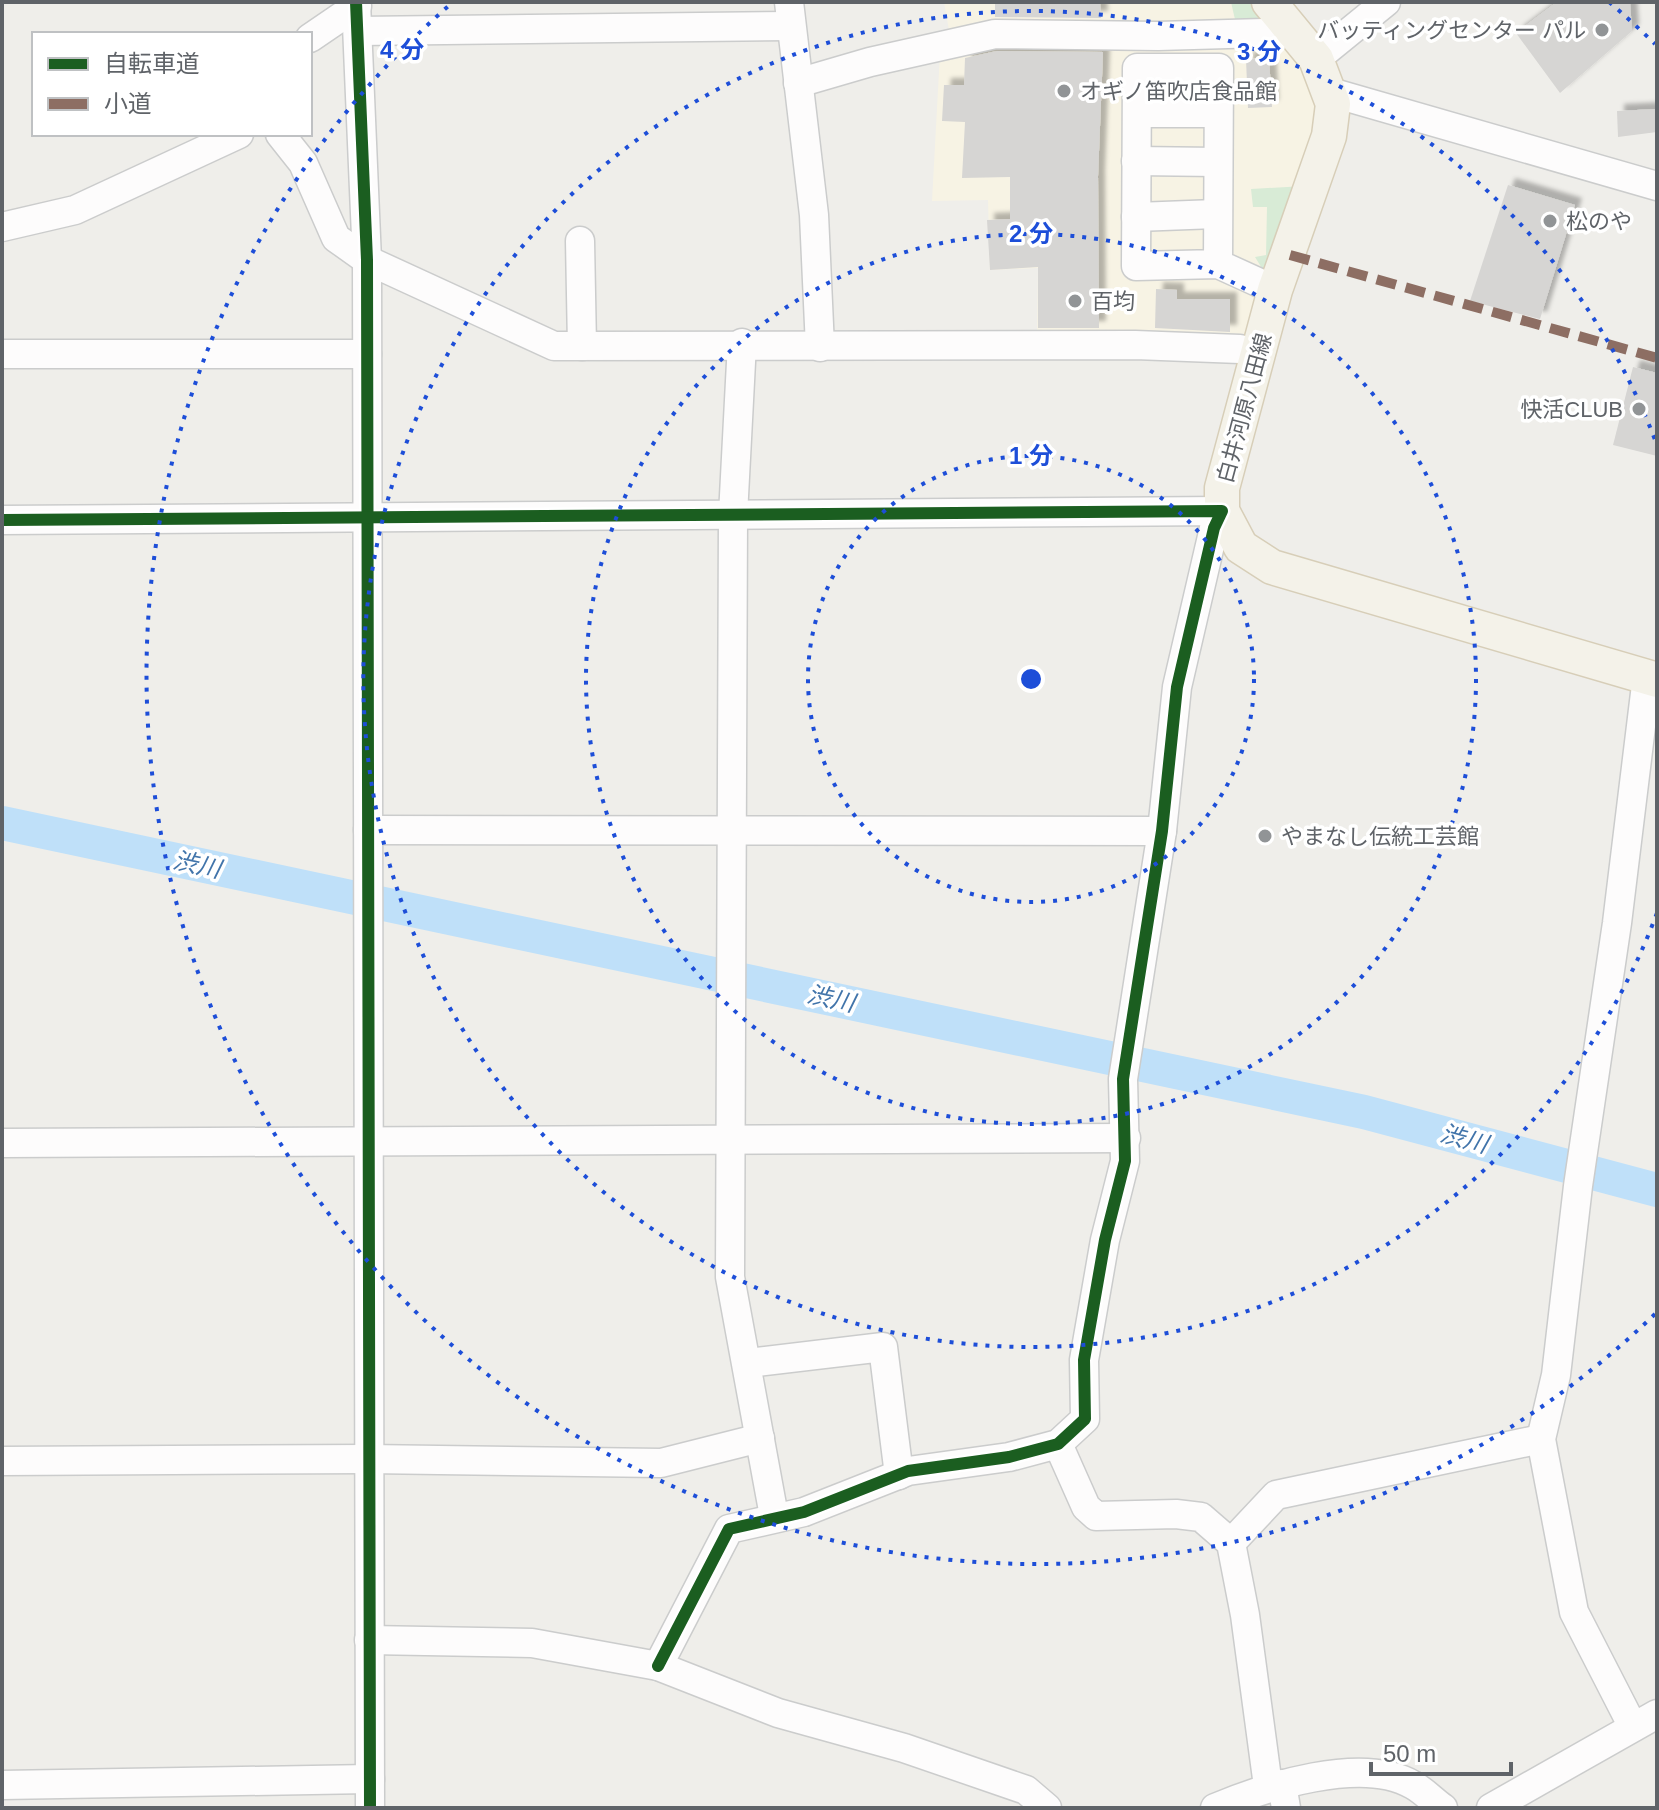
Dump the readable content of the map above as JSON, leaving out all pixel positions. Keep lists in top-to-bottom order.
{
  "streets": {
    "main road": ["白井河原八田線"]
  },
  "water": ["渋川"],
  "places": [
    "バッティングセンター パル",
    "オギノ笛吹店食品館",
    "松のや",
    "百均",
    "快活CLUB",
    "やまなし伝統工芸館"
  ],
  "legend": ["自転車道", "小道"],
  "scale_bar": "50 m",
  "rings": [
    "4 分",
    "3 分",
    "2 分",
    "1 分"
  ]
}
